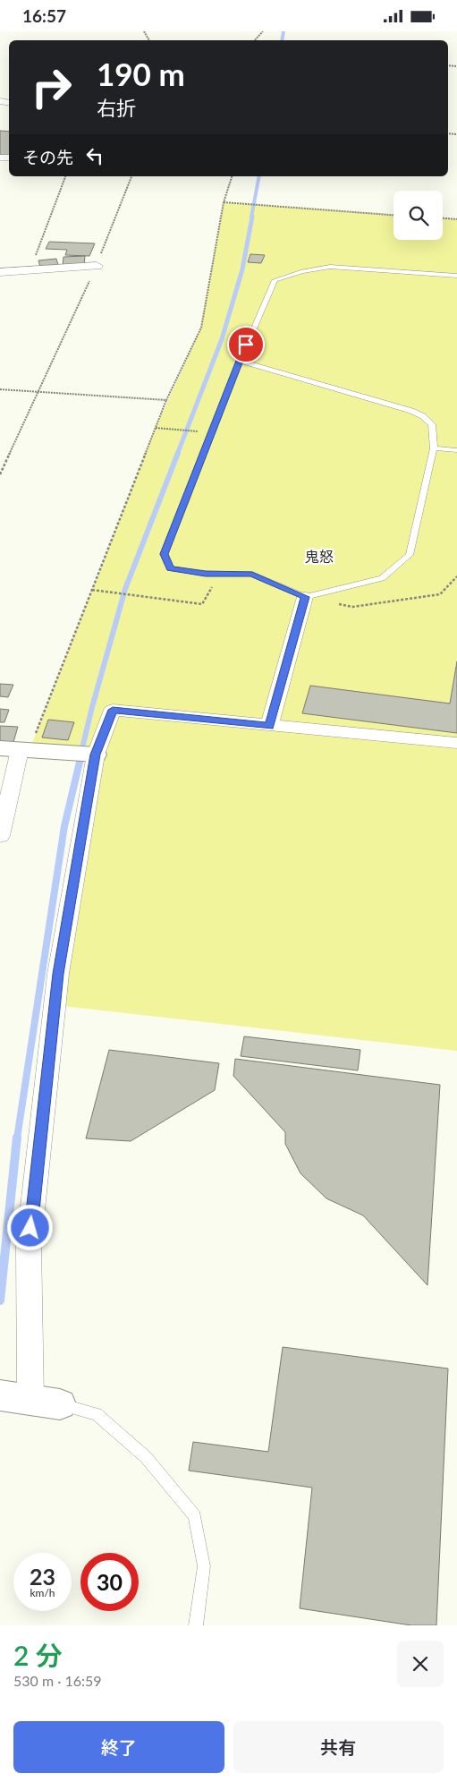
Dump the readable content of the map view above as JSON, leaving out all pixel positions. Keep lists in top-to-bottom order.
{
  "districts": ["鬼怒"],
  "page": {
    "status": "16:57",
    "turn": ["190 m", "右折"],
    "then": "その先",
    "speed": "23 km/h",
    "limit": "30",
    "heading": ["2 分", "530 m · 16:59"],
    "buttons": ["終了", "共有"]
  }
}
